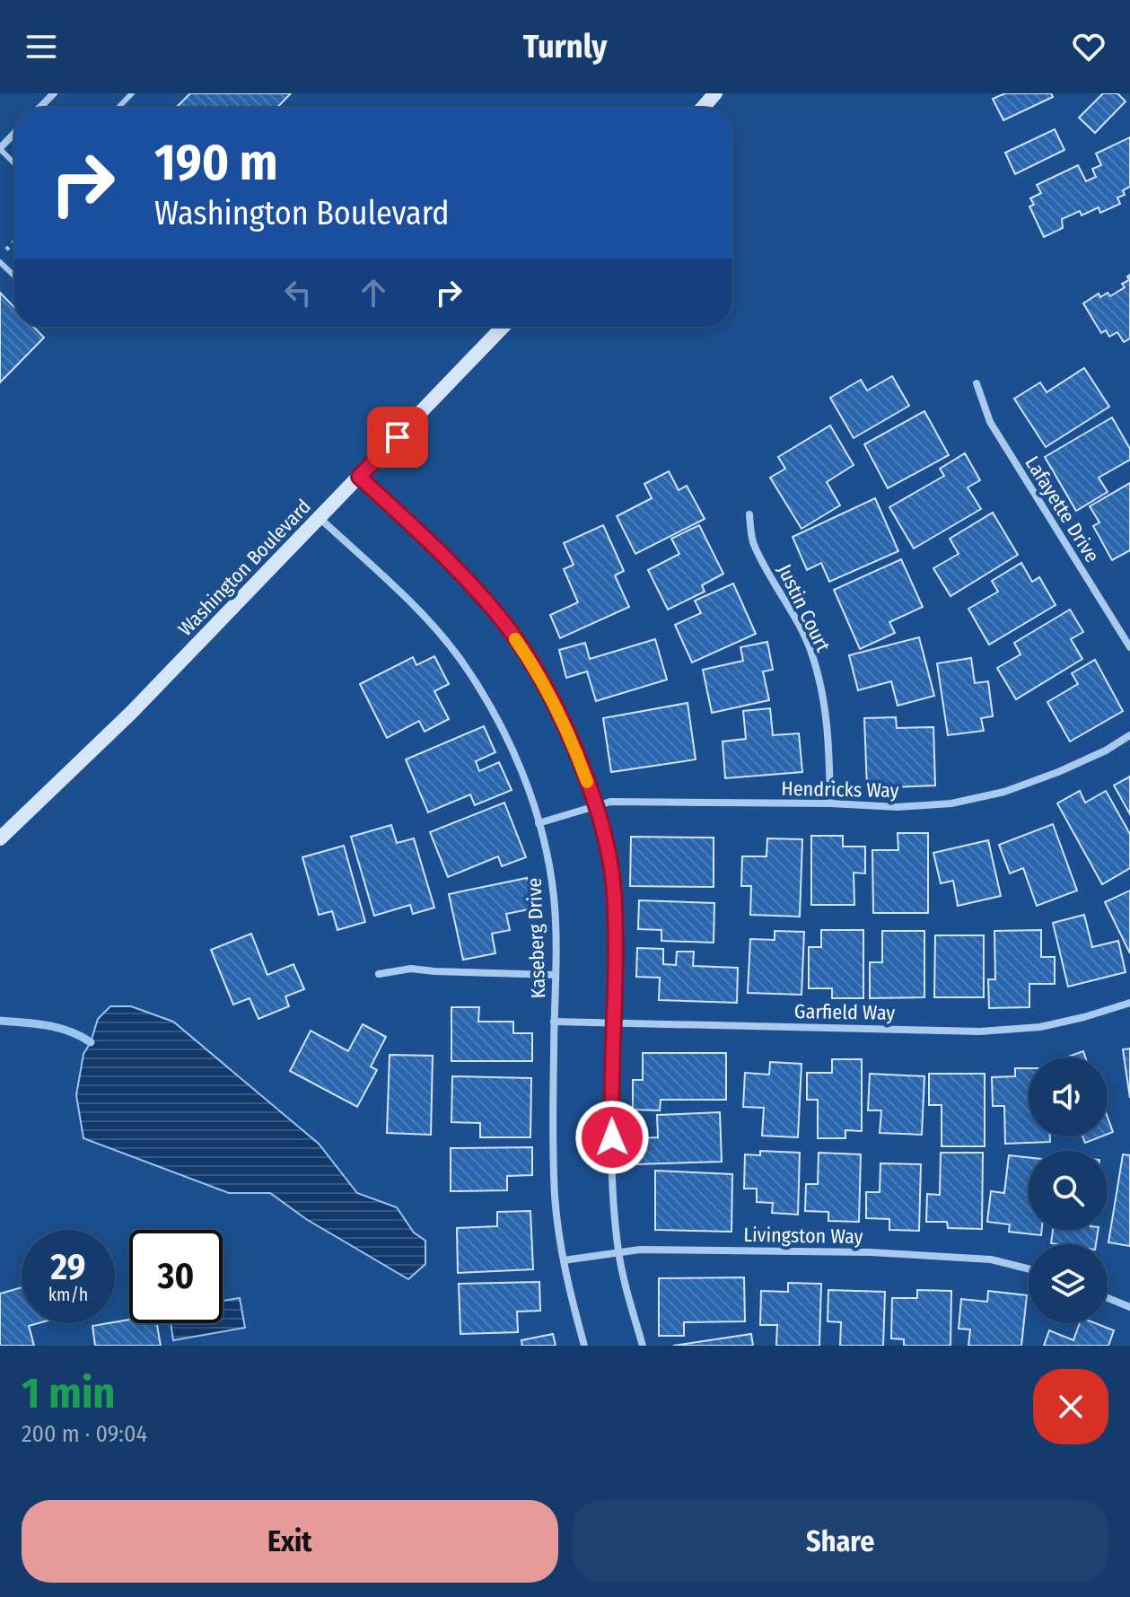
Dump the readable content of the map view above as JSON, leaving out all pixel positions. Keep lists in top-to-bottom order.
{
  "streets": {
    "main road": ["Washington Boulevard"],
    "street": [
      "Lafayette Drive",
      "Justin Court",
      "Hendricks Way",
      "Kaseberg Drive",
      "Garfield Way",
      "Livingston Way"
    ]
  },
  "crossings": [
    ["Washington Boulevard", "Kaseberg Drive"],
    ["Justin Court", "Hendricks Way"],
    ["Hendricks Way", "Kaseberg Drive"],
    ["Kaseberg Drive", "Garfield Way"],
    ["Kaseberg Drive", "Livingston Way"]
  ],
  "page": {
    "header": "Turnly",
    "turn": ["190 m", "Washington Boulevard"],
    "speed": "29 km/h",
    "limit": "30",
    "heading": ["1 min", "200 m · 09:04"],
    "buttons": ["Exit", "Share"]
  }
}
